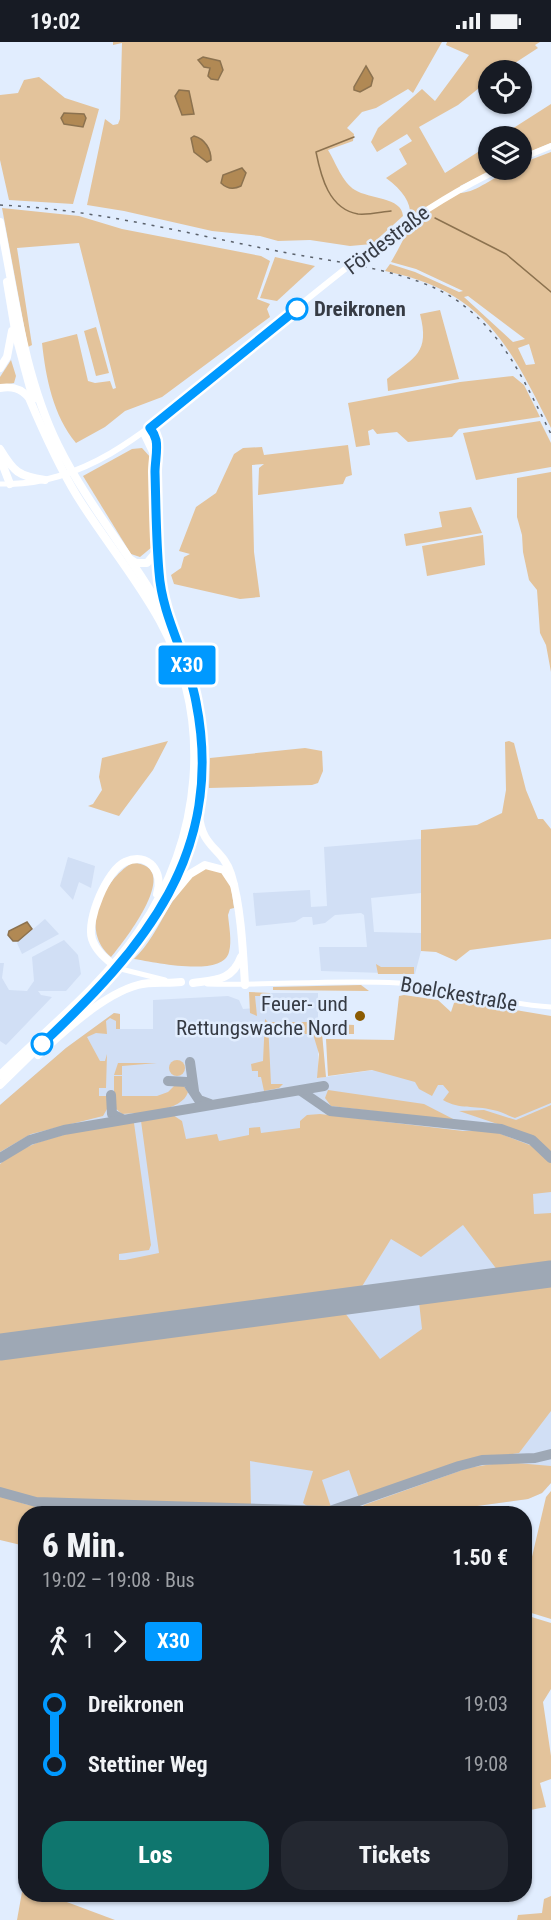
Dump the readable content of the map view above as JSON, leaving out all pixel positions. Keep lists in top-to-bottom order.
{
  "streets": {
    "main road": ["Fördestraße"],
    "street": ["Boelckestraße"]
  },
  "places": ["Dreikronen", "Feuer- und Rettungswache Nord"],
  "lines": ["bus line X30"],
  "page": {
    "status": "19:02",
    "on_map": "X30",
    "heading": ["6 Min.", "19:02 – 19:08 · Bus", "1.50 €"],
    "legs": ["1", "X30"],
    "list": [
      {
        "name": "Dreikronen",
        "value": "19:03"
      },
      {
        "name": "Stettiner Weg",
        "value": "19:08"
      }
    ],
    "buttons": ["Los", "Tickets"]
  }
}
